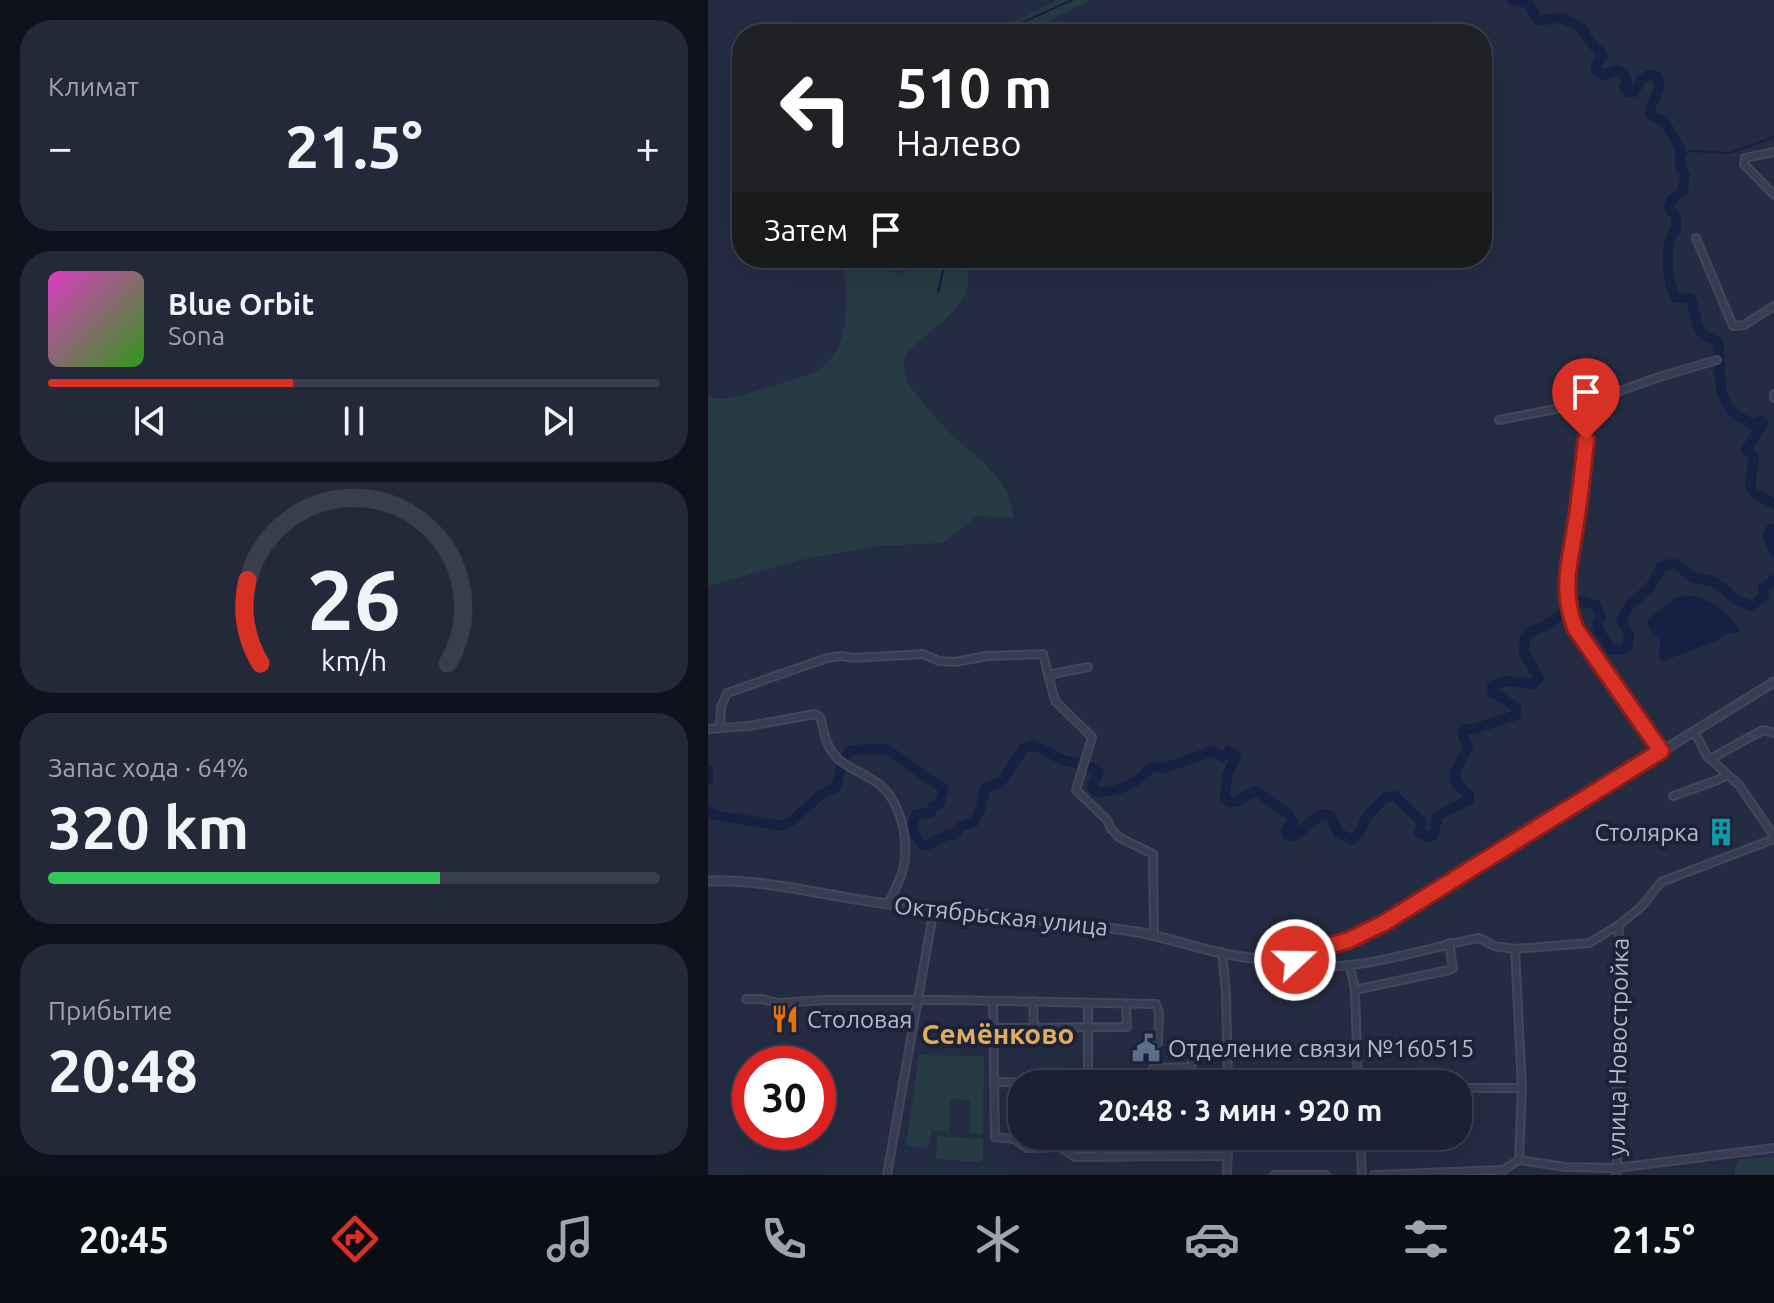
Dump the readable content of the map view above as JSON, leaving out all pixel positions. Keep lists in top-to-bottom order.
{
  "streets": {
    "street": ["Октябрьская улица", "улица Новостройка"]
  },
  "districts": ["Семёнково"],
  "places": {
    "building": ["Столярка"],
    "restaurant": ["Столовая"],
    "public building": ["Отделение связи №160515"]
  },
  "page": {
    "tile": [
      "Климат",
      ["Запас хода · 64%", "320 km"],
      ["Прибытие", "20:48"]
    ],
    "turn": ["510 m", "Налево"],
    "heat": ["−", "21.5°", "+"],
    "then": "Затем",
    "song": ["Blue Orbit", "Sona"],
    "limit": "30",
    "trip": "20:48 · 3 мин · 920 m",
    "tabs": ["20:45", "21.5°"],
    "gauge": ["26", "km/h"]
  }
}
